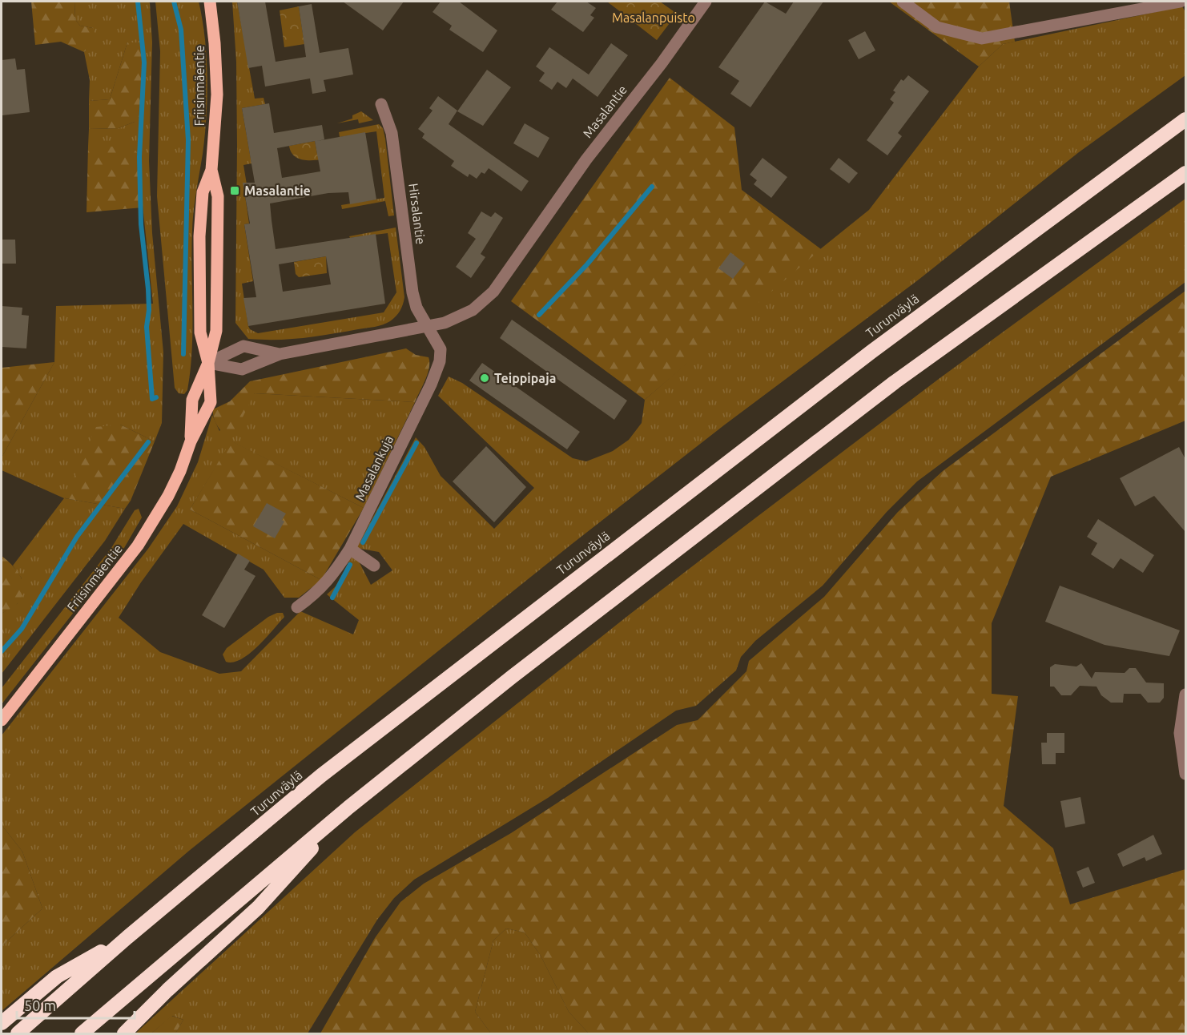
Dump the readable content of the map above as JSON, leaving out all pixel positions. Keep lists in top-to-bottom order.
{
  "streets": {
    "highway": ["Turunväylä"],
    "main road": ["Friisinmäentie"],
    "street": ["Masalantie", "Hirsalantie", "Masalankuja"]
  },
  "crossings": [
    ["Friisinmäentie", "Masalantie"],
    ["Masalantie", "Hirsalantie"],
    ["Masalantie", "Masalankuja"],
    ["Hirsalantie", "Masalankuja"]
  ],
  "parks": ["Masalanpuisto"],
  "places": {
    "transit": ["Masalantie"],
    "other": ["Teippipaja"]
  },
  "scale_bar": "50 m"
}
